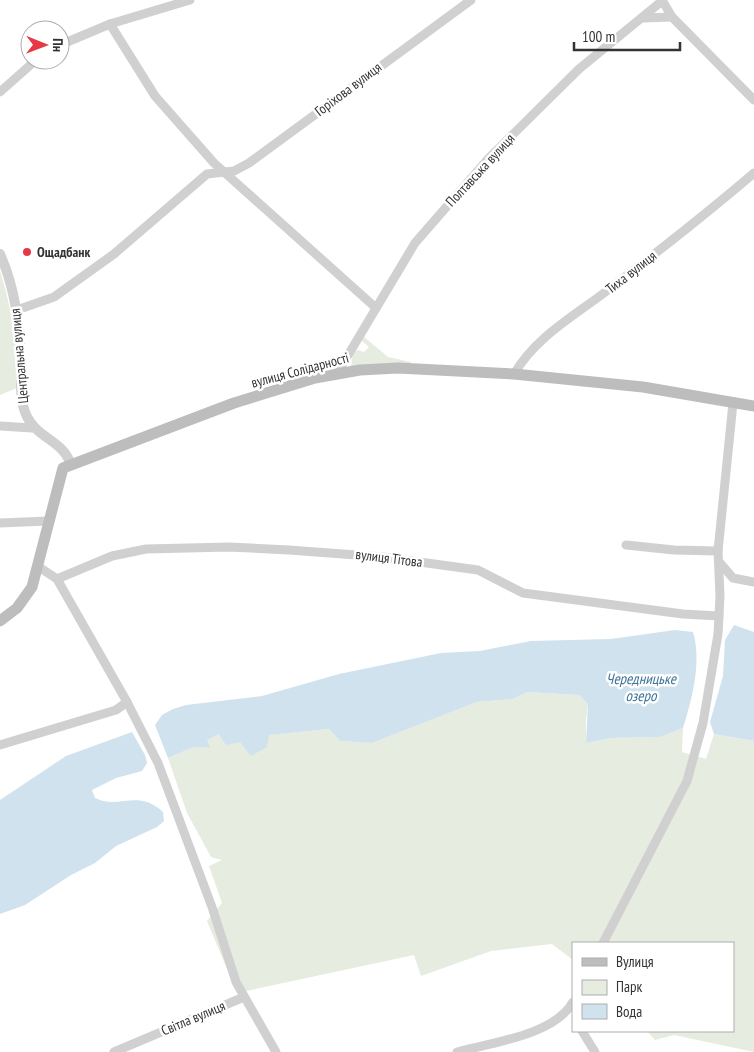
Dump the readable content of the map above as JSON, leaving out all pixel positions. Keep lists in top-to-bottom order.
{
  "streets": {
    "main road": ["вулиця Солідарності"],
    "street": [
      "Горіхова вулиця",
      "Полтавська вулиця",
      "Тиха вулиця",
      "Центральна вулиця",
      "вулиця Тітова",
      "Світла вулиця"
    ]
  },
  "crossings": [
    ["Горіхова вулиця", "Центральна вулиця"],
    ["Полтавська вулиця", "вулиця Солідарності"],
    ["Тиха вулиця", "вулиця Солідарності"]
  ],
  "water": ["Чередницьке озеро"],
  "places": ["Ощадбанк"],
  "legend": ["Вулиця", "Парк", "Вода"],
  "scale_bar": "100 m",
  "north": "right"
}
